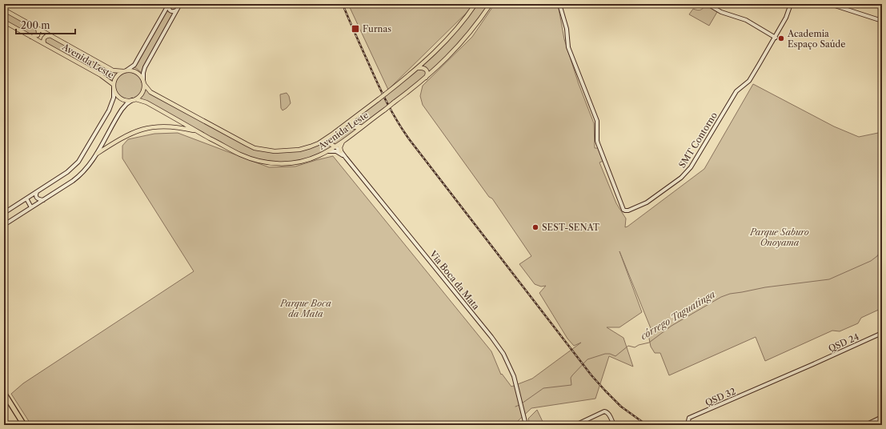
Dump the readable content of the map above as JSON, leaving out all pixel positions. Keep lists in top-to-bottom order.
{
  "streets": {
    "main road": ["Avenida Leste"],
    "street": [
      "SMT Contorno",
      "Via Boca da Mata",
      "QSD 24",
      "QSD 32"
    ]
  },
  "crossings": [
    ["Avenida Leste", "Via Boca da Mata"],
    ["QSD 24", "QSD 32"]
  ],
  "water": ["córrego Taguatinga"],
  "parks": ["Parque Saburo Onoyama", "Parque Boca da Mata"],
  "places": {
    "transit": ["Furnas"],
    "other": ["Academia Espaço Saúde", "SEST-SENAT"]
  },
  "scale_bar": "200 m"
}
